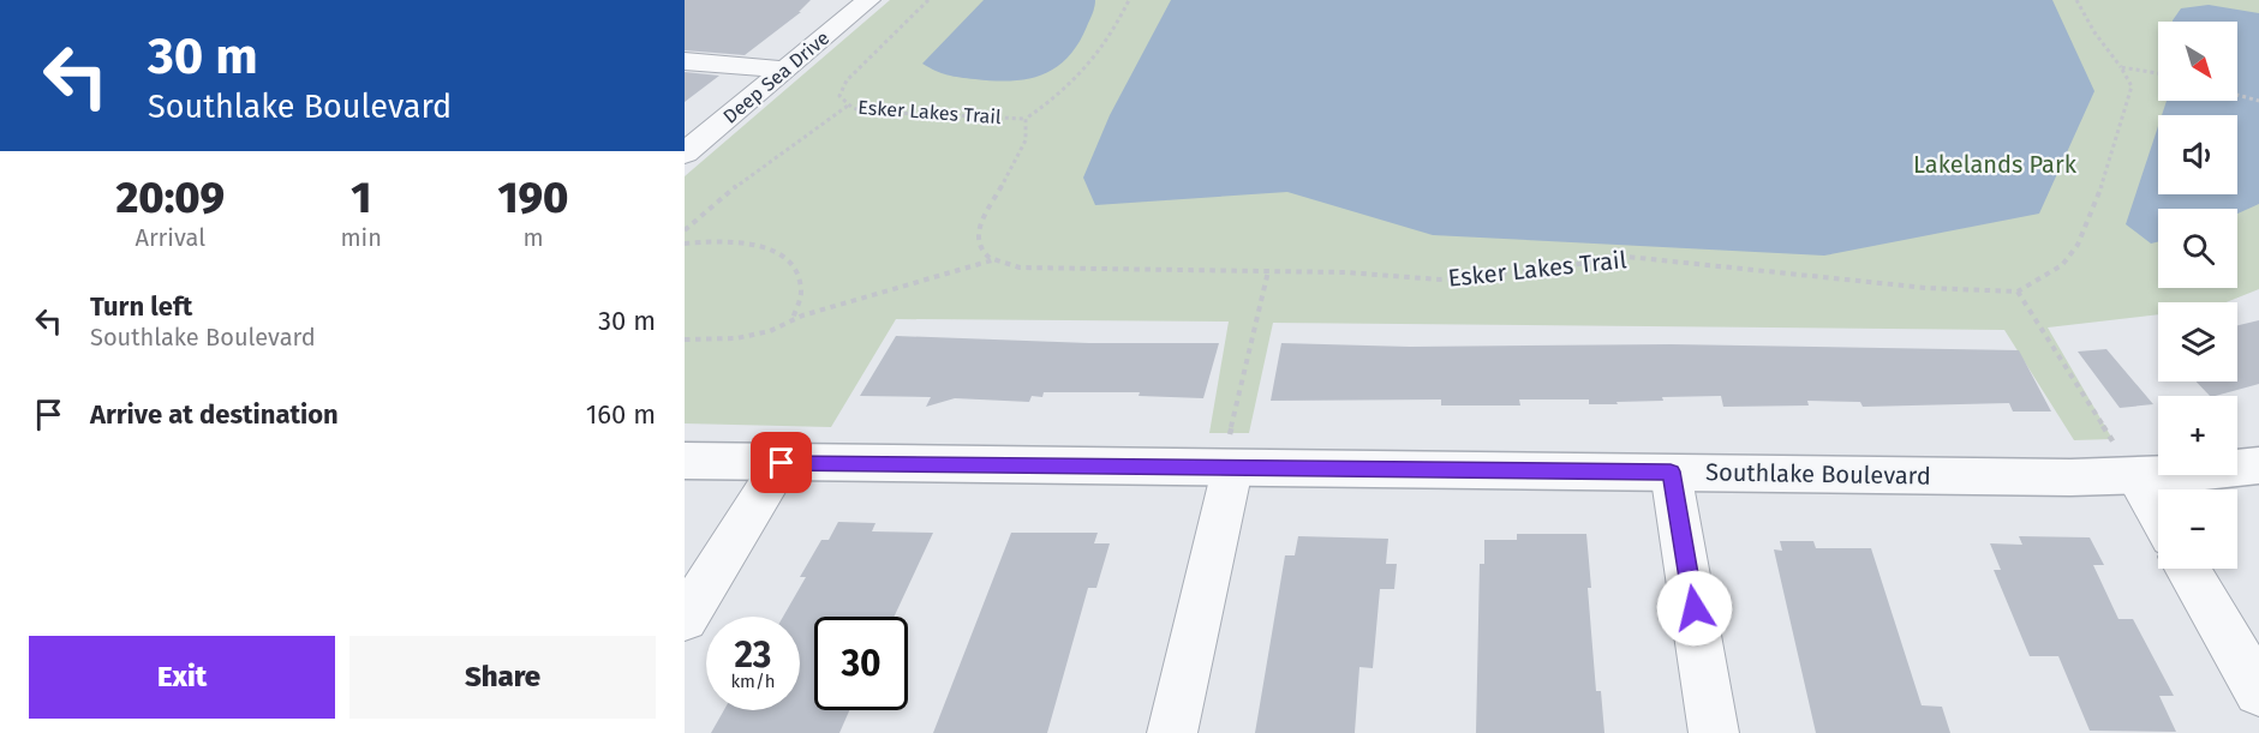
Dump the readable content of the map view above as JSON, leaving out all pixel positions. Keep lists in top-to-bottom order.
{
  "streets": {
    "street": ["Deep Sea Drive", "Southlake Boulevard"],
    "path": ["Esker Lakes Trail"]
  },
  "parks": ["Lakelands Park"],
  "north": "bottom right",
  "page": {
    "turn": ["30 m", "Southlake Boulevard"],
    "map_buttons": ["+", "−"],
    "eta": [
      "20:09",
      "Arrival",
      "1",
      "min",
      "190",
      "m"
    ],
    "list": [
      {
        "name": "Turn left",
        "note": "Southlake Boulevard",
        "value": "30 m"
      },
      {
        "name": "Arrive at destination",
        "value": "160 m"
      }
    ],
    "speed": "23 km/h",
    "limit": "30",
    "buttons": ["Exit", "Share"]
  }
}
